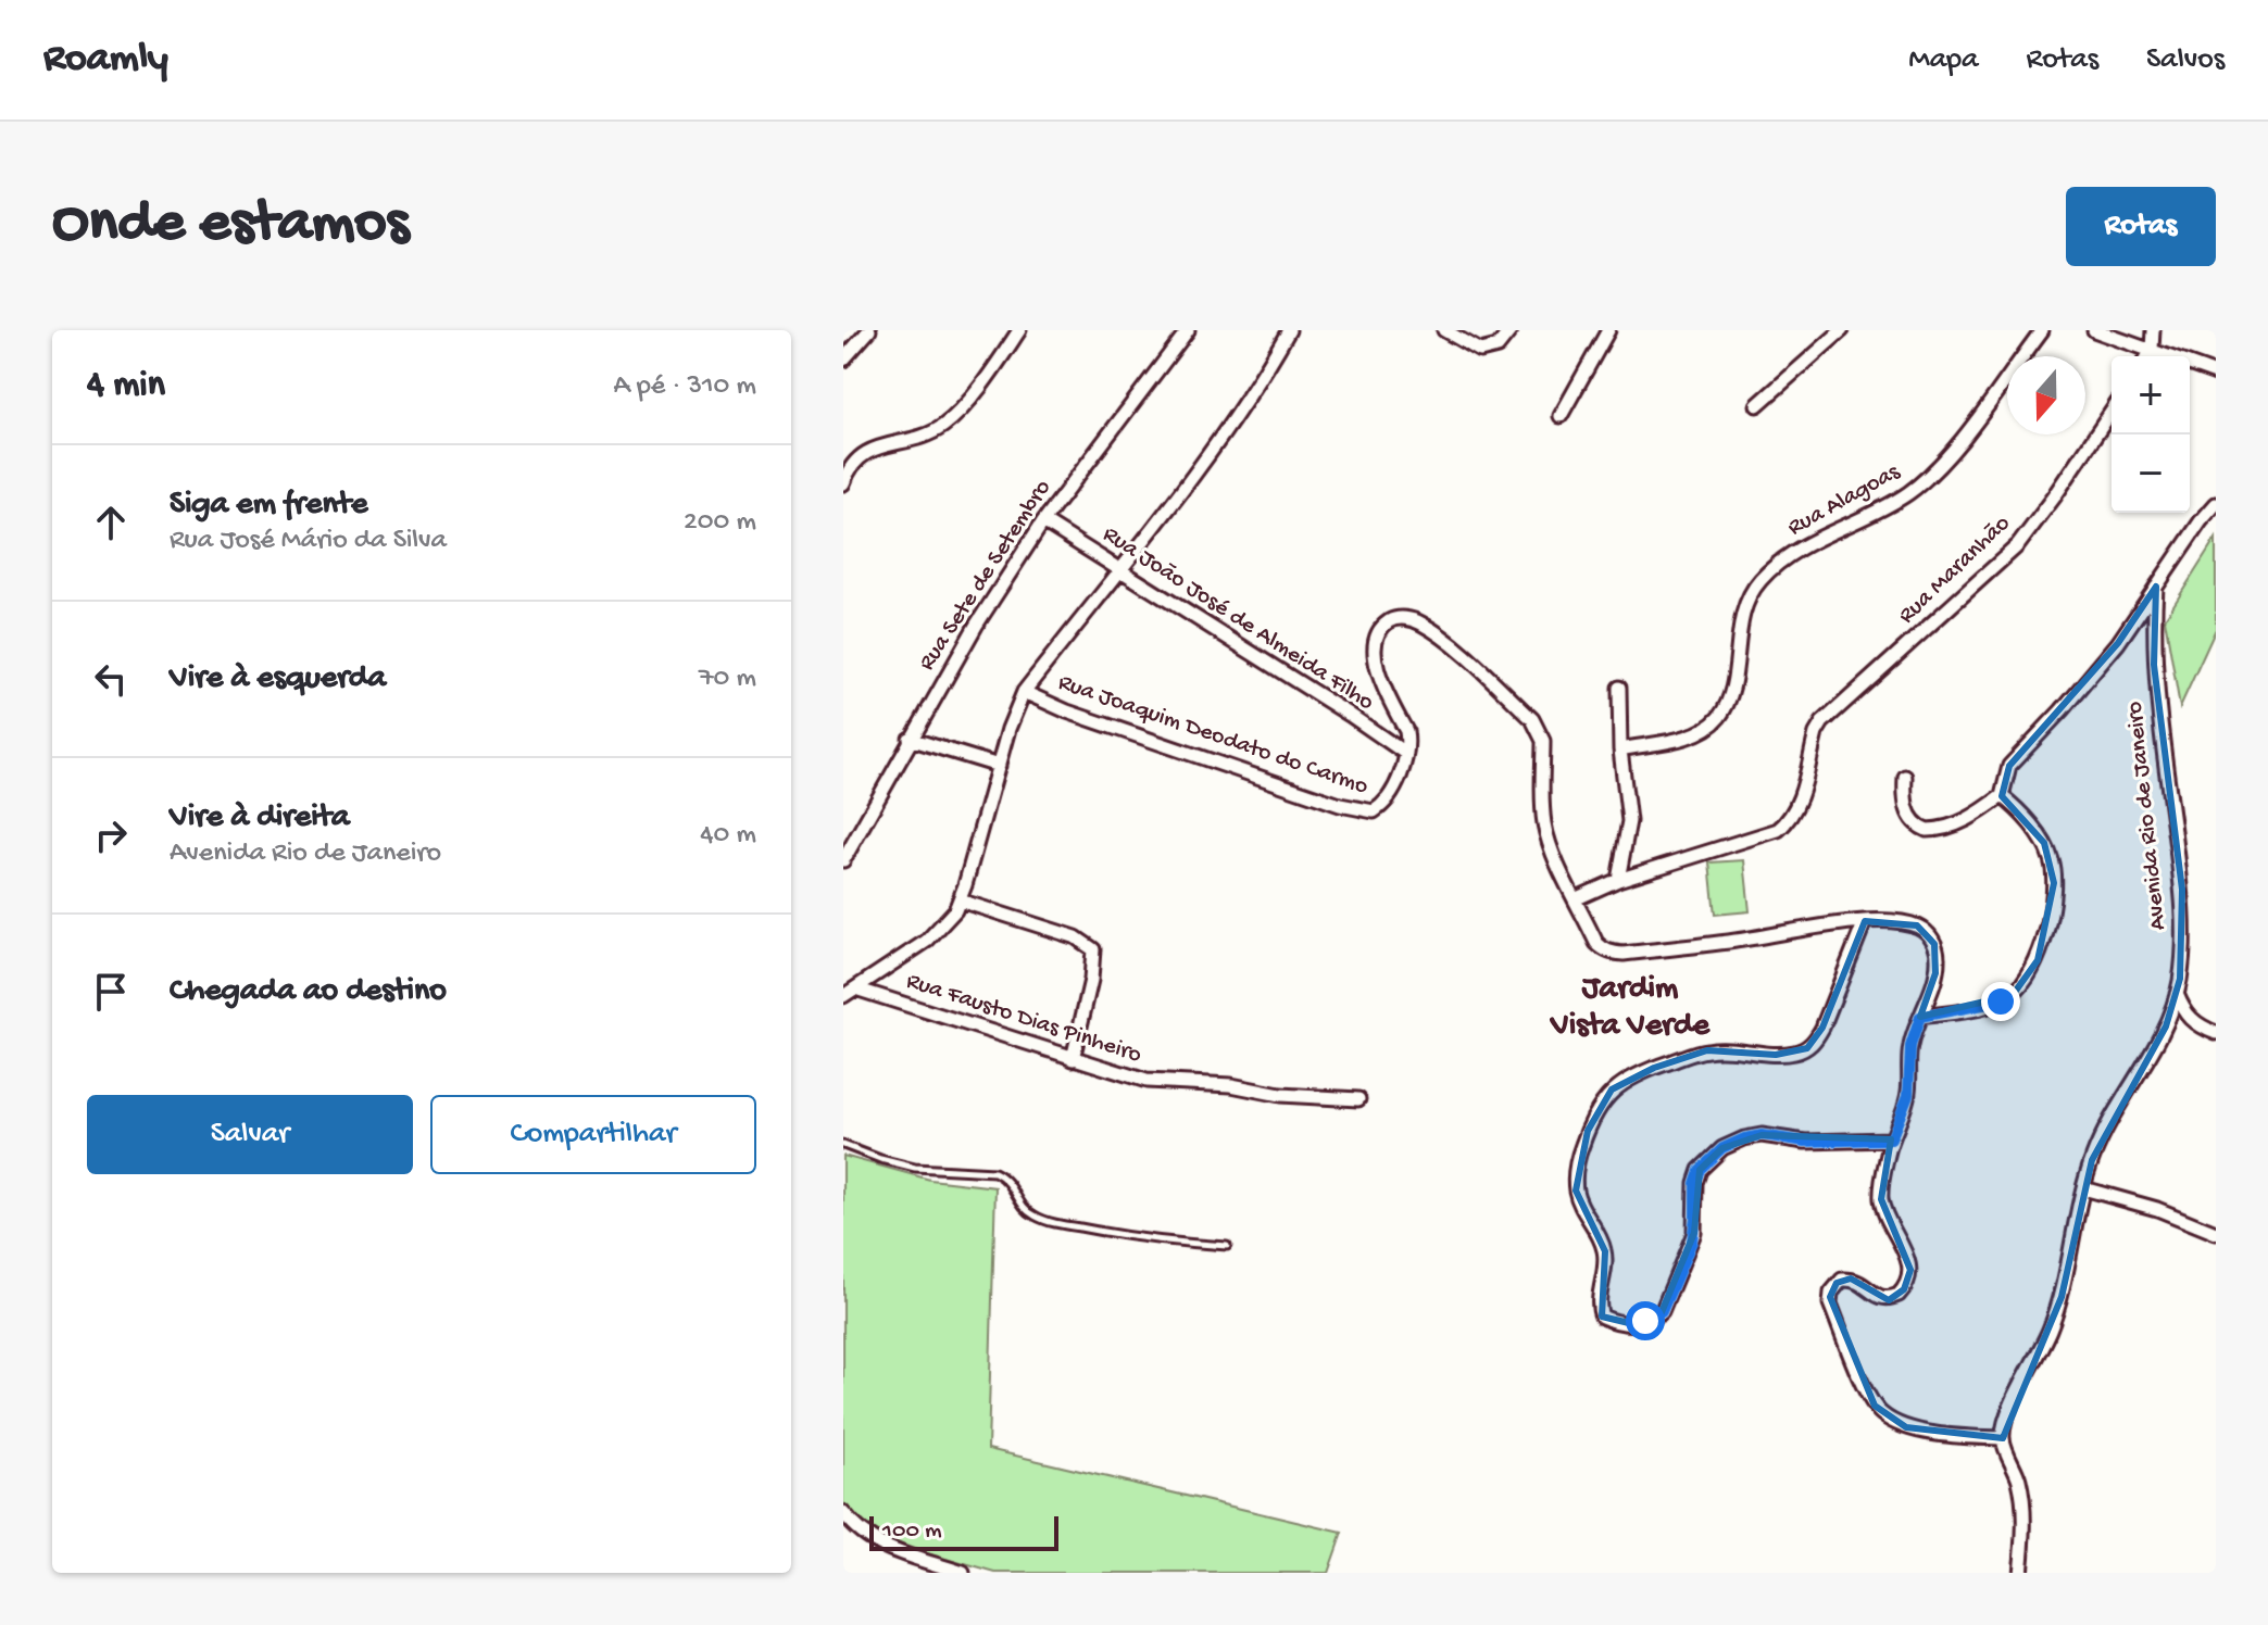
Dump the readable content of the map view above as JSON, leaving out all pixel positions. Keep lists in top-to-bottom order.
{
  "streets": {
    "street": [
      "Rua Alagoas",
      "Rua Maranhão",
      "Rua Sete de Setembro",
      "Rua João José de Almeida Filho",
      "Rua Joaquim Deodato do Carmo",
      "Avenida Rio de Janeiro",
      "Rua Fausto Dias Pinheiro"
    ]
  },
  "crossings": [
    ["Rua Sete de Setembro", "Rua João José de Almeida Filho"],
    ["Rua João José de Almeida Filho", "Rua Joaquim Deodato do Carmo"]
  ],
  "districts": ["Jardim Vista Verde"],
  "scale_bar": "100 m",
  "north": "bottom",
  "page": {
    "header": "Roamly",
    "nav": ["Mapa", "Rotas", "Salvos"],
    "buttons": [
      "Rotas",
      ["Salvar", "Compartilhar"]
    ],
    "title": "Onde estamos",
    "heading": ["4 min", "A pé · 310 m"],
    "map_buttons": ["+", "−"],
    "list": [
      ["Siga em frente", "Rua José Mário da Silva", "200 m"],
      ["Vire à esquerda", "70 m"],
      ["Vire à direita", "Avenida Rio de Janeiro", "40 m"],
      "Chegada ao destino"
    ],
    "scale": "100 m"
  }
}
